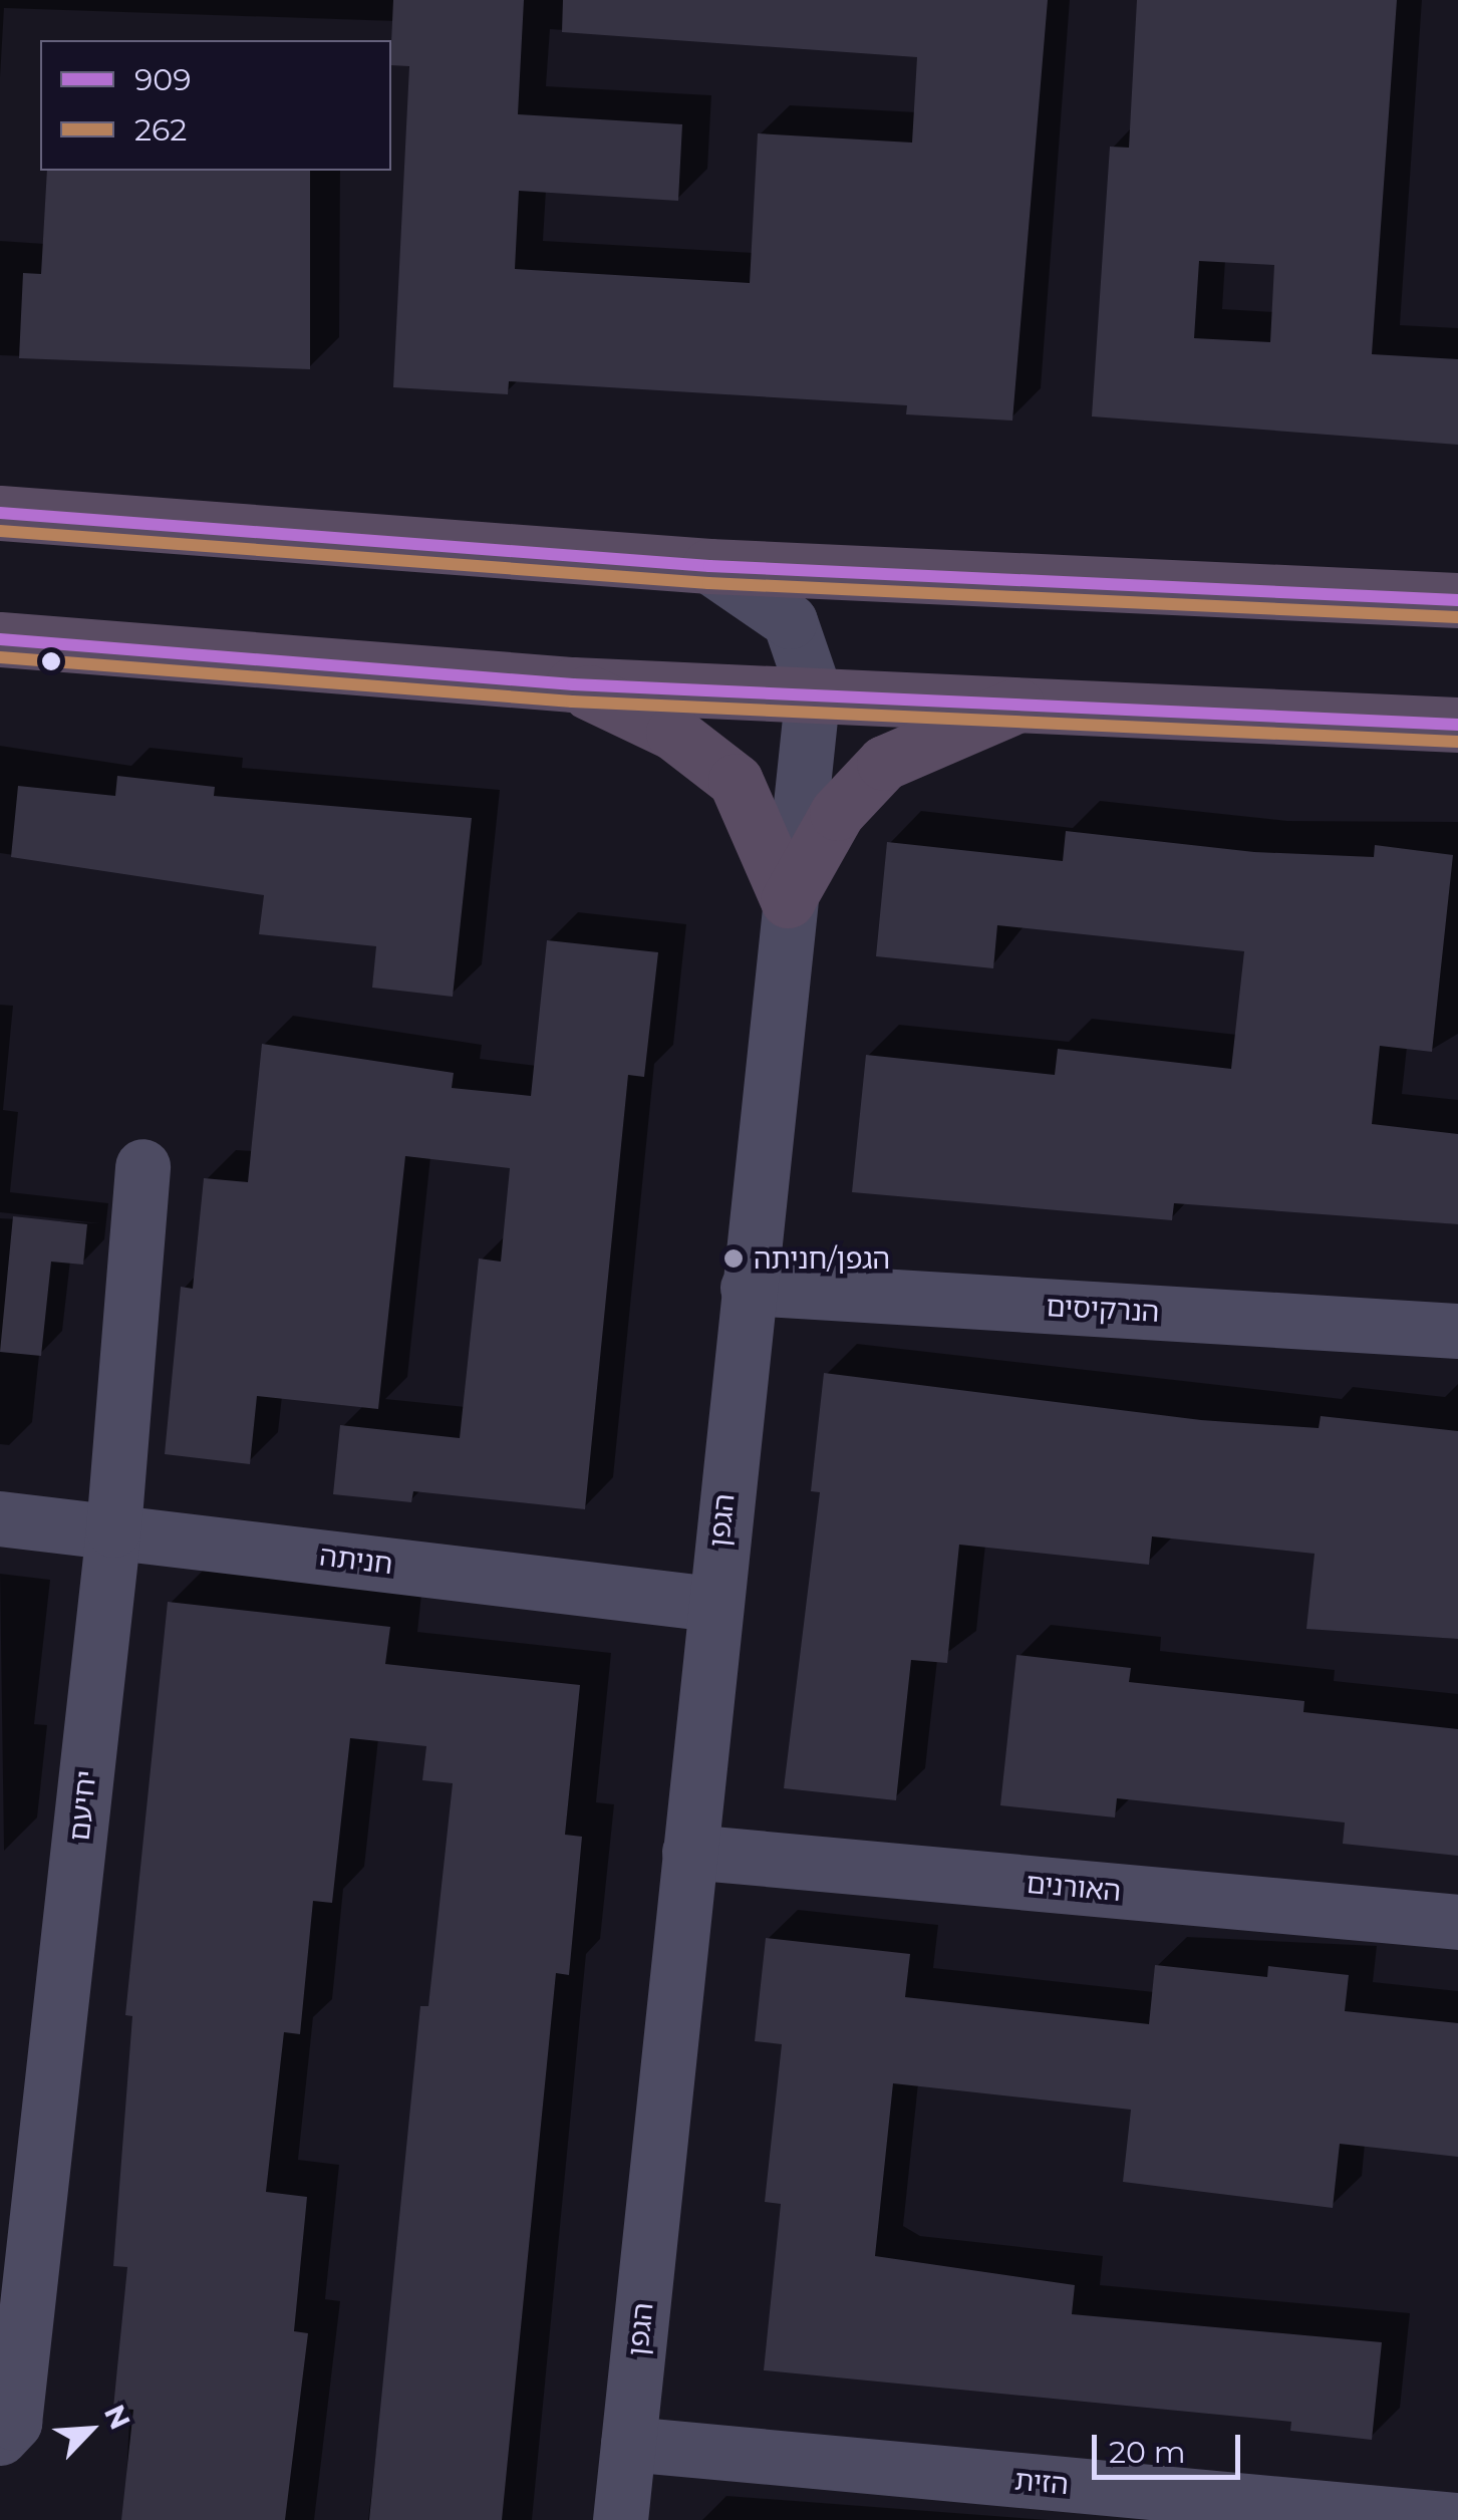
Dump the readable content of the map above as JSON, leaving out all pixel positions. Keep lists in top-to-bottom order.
{
  "streets": {
    "street": [
      "הנרקיסים",
      "הגפן",
      "חניתה",
      "יחיעם",
      "האורנים",
      "הזית"
    ]
  },
  "crossings": [
    ["הנרקיסים", "הגפן"],
    ["הגפן", "חניתה"],
    ["הגפן", "האורנים"],
    ["הגפן", "הזית"],
    ["חניתה", "יחיעם"]
  ],
  "places": ["הגפן/חניתה"],
  "lines": ["transit line 909", "transit line 262"],
  "legend": ["909", "262"],
  "scale_bar": "20 m",
  "north": "top right"
}
